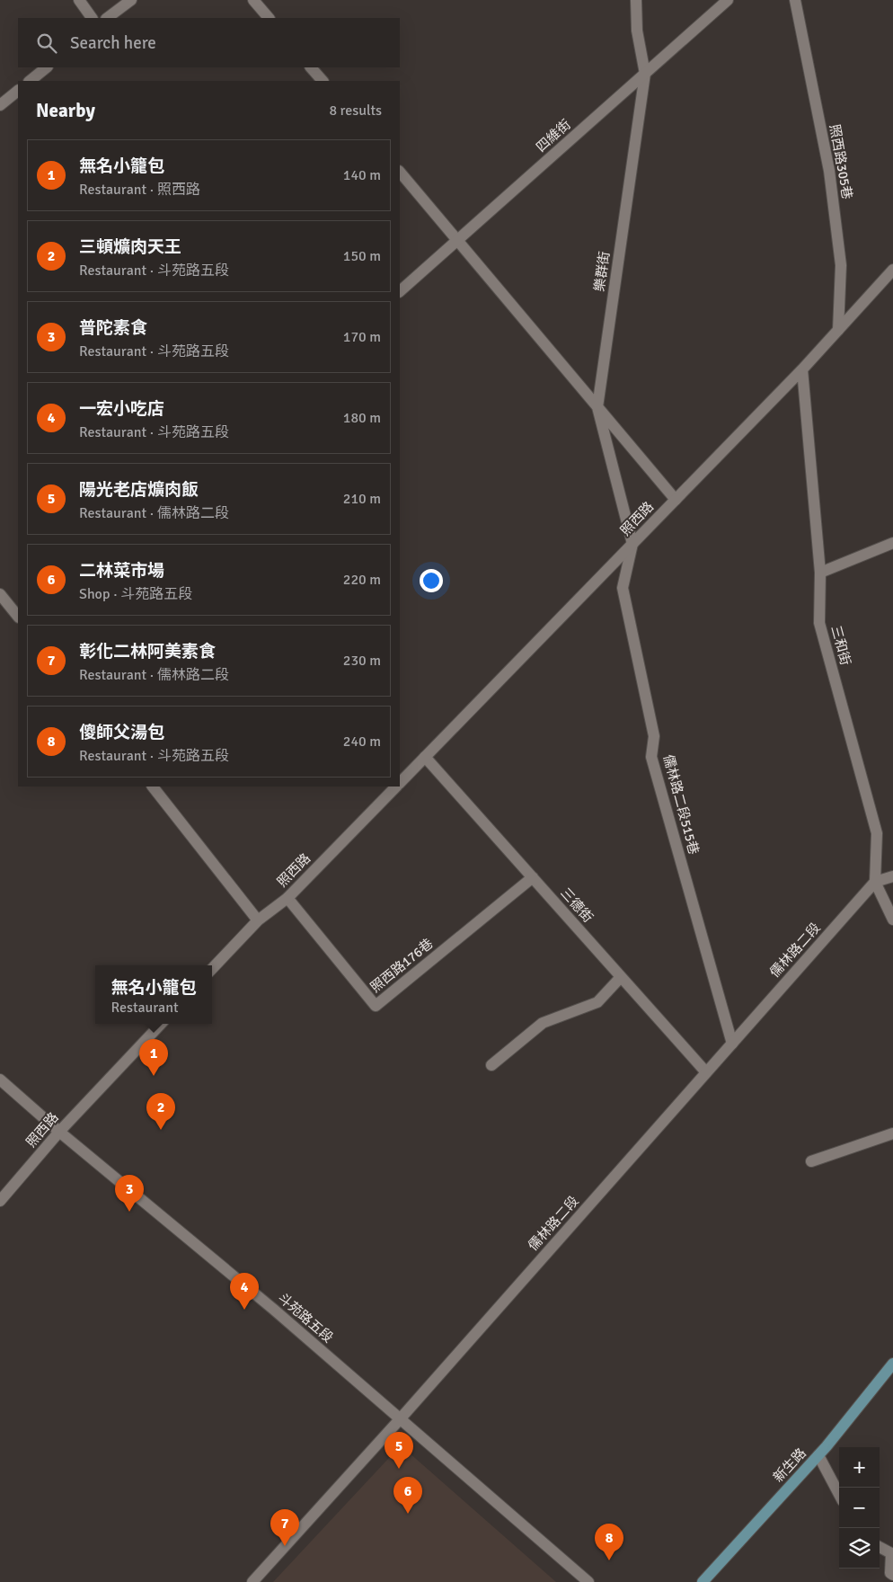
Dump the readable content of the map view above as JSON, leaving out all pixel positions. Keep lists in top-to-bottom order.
{
  "streets": {
    "street": [
      "四維街",
      "照西路305巷",
      "樂群街",
      "照西路",
      "三和街",
      "儒林路二段515巷",
      "三德街",
      "儒林路二段",
      "照西路176巷",
      "斗苑路五段",
      "新生路"
    ]
  },
  "crossings": [
    ["四維街", "樂群街"],
    ["照西路305巷", "照西路"],
    ["樂群街", "照西路"],
    ["樂群街", "儒林路二段515巷"],
    ["照西路", "三和街"],
    ["照西路", "儒林路二段515巷"],
    ["照西路", "三德街"],
    ["照西路", "照西路176巷"],
    ["照西路", "斗苑路五段"],
    ["三和街", "儒林路二段"],
    ["儒林路二段515巷", "儒林路二段"],
    ["三德街", "儒林路二段"],
    ["三德街", "照西路176巷"],
    ["儒林路二段", "斗苑路五段"]
  ],
  "page": {
    "search": "Search here",
    "heading": ["Nearby", "8 results"],
    "list": [
      {
        "mark": "1",
        "name": "無名小籠包",
        "note": "Restaurant · 照西路",
        "value": "140 m"
      },
      {
        "mark": "2",
        "name": "三頓爌肉天王",
        "note": "Restaurant · 斗苑路五段",
        "value": "150 m"
      },
      {
        "mark": "3",
        "name": "普陀素食",
        "note": "Restaurant · 斗苑路五段",
        "value": "170 m"
      },
      {
        "mark": "4",
        "name": "一宏小吃店",
        "note": "Restaurant · 斗苑路五段",
        "value": "180 m"
      },
      {
        "mark": "5",
        "name": "陽光老店爌肉飯",
        "note": "Restaurant · 儒林路二段",
        "value": "210 m"
      },
      {
        "mark": "6",
        "name": "二林菜市場",
        "note": "Shop · 斗苑路五段",
        "value": "220 m"
      },
      {
        "mark": "7",
        "name": "彰化二林阿美素食",
        "note": "Restaurant · 儒林路二段",
        "value": "230 m"
      },
      {
        "mark": "8",
        "name": "傻師父湯包",
        "note": "Restaurant · 斗苑路五段",
        "value": "240 m"
      }
    ],
    "popup": ["無名小籠包", "Restaurant"],
    "pins": [
      "1",
      "2",
      "3",
      "4",
      "5",
      "6",
      "7",
      "8"
    ],
    "map_buttons": ["+", "−"]
  }
}
